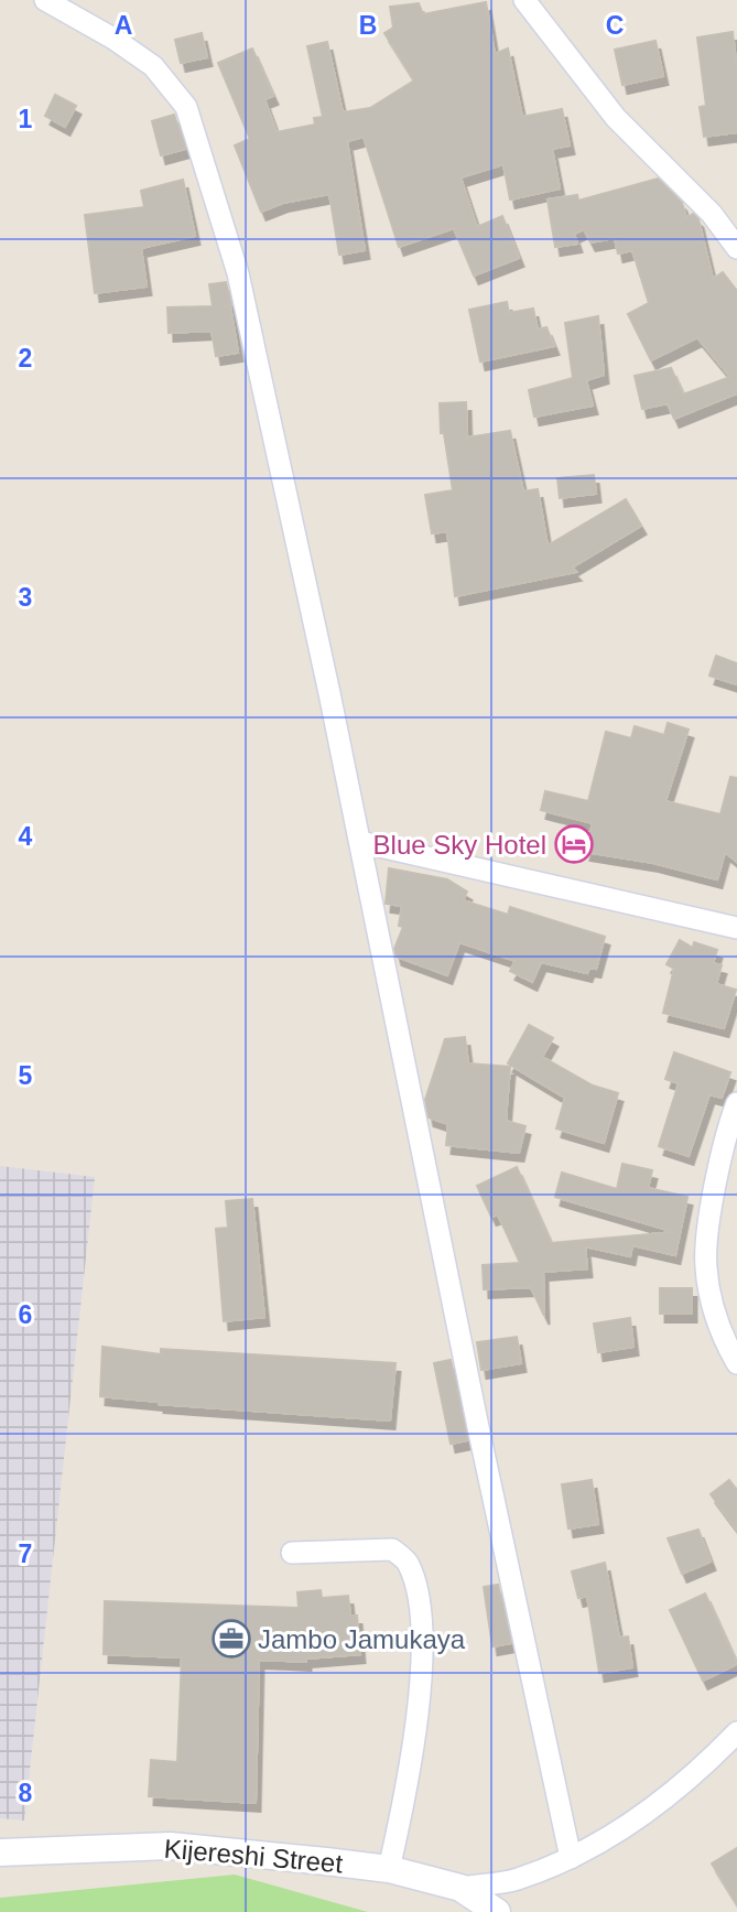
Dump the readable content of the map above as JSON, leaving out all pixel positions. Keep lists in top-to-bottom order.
{
  "streets": {
    "street": ["Kijereshi Street"]
  },
  "places": {
    "hotel": ["Blue Sky Hotel"],
    "office": ["Jambo Jamukaya"]
  },
  "grid": {
    "columns": ["A", "B", "C"],
    "rows": [
      "1",
      "2",
      "3",
      "4",
      "5",
      "6",
      "7",
      "8"
    ]
  }
}
